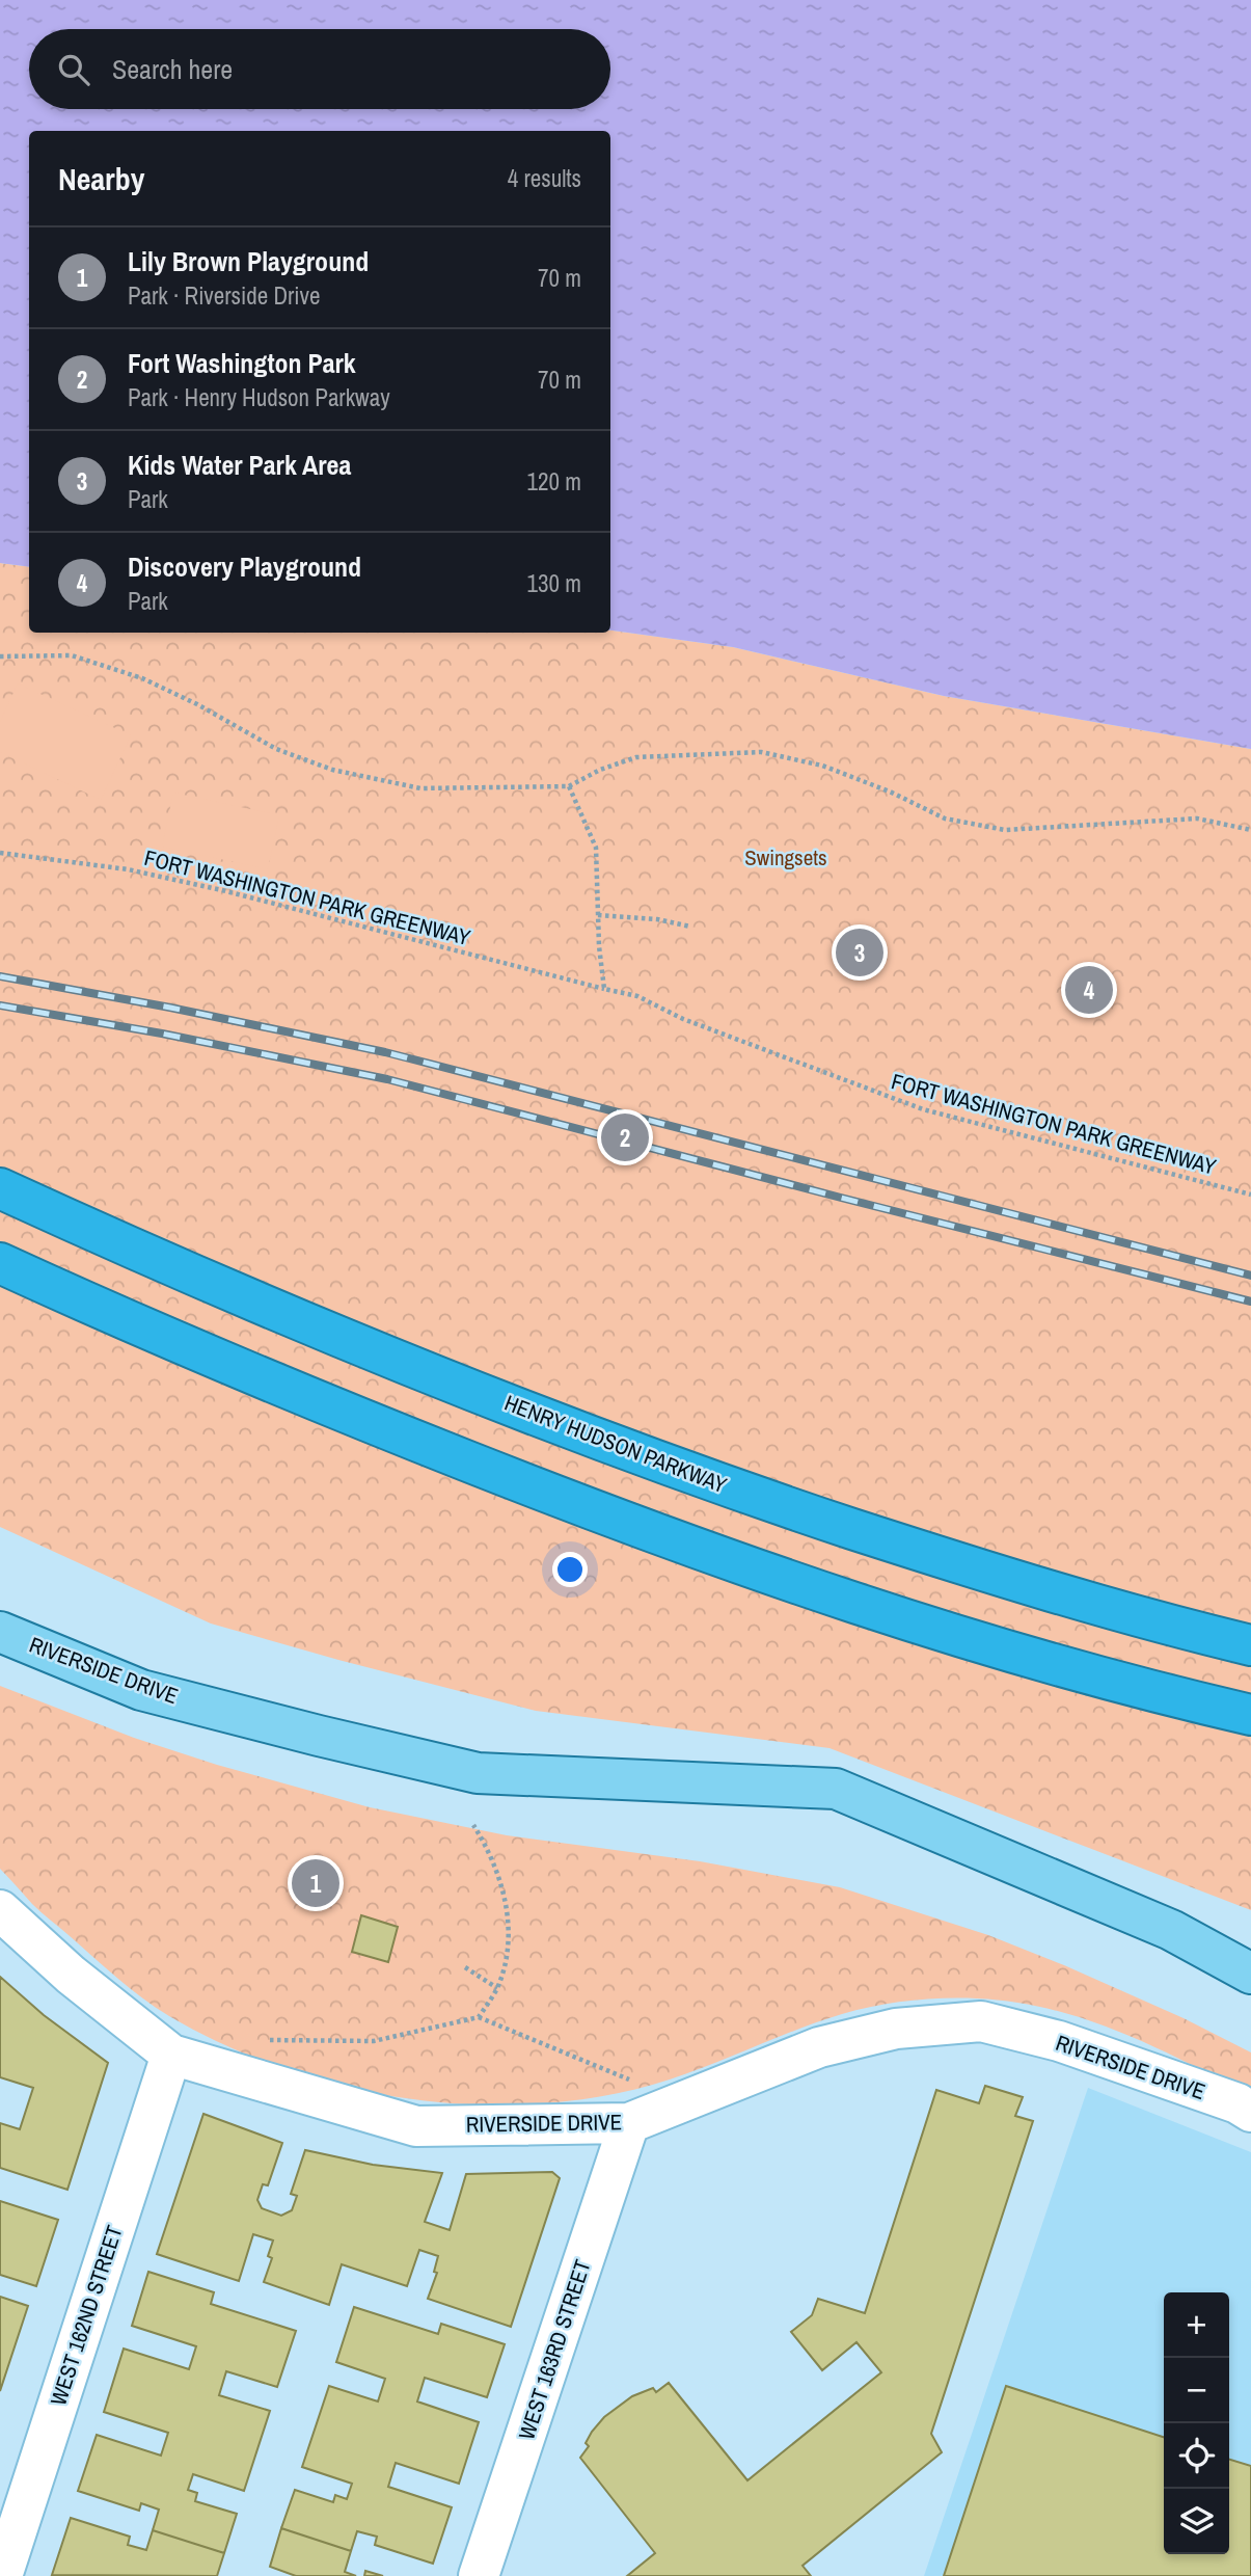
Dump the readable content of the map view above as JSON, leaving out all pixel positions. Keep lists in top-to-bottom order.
{
  "streets": {
    "highway": ["HENRY HUDSON PARKWAY"],
    "main road": ["RIVERSIDE DRIVE"],
    "street": ["WEST 162ND STREET", "WEST 163RD STREET"],
    "path": ["FORT WASHINGTON PARK GREENWAY"]
  },
  "crossings": [
    ["RIVERSIDE DRIVE", "WEST 162ND STREET"],
    ["RIVERSIDE DRIVE", "WEST 163RD STREET"]
  ],
  "parks": ["Swingsets"],
  "page": {
    "search": "Search here",
    "heading": ["Nearby", "4 results"],
    "list": [
      {
        "mark": "1",
        "name": "Lily Brown Playground",
        "note": "Park · Riverside Drive",
        "value": "70 m"
      },
      {
        "mark": "2",
        "name": "Fort Washington Park",
        "note": "Park · Henry Hudson Parkway",
        "value": "70 m"
      },
      {
        "mark": "3",
        "name": "Kids Water Park Area",
        "note": "Park",
        "value": "120 m"
      },
      {
        "mark": "4",
        "name": "Discovery Playground",
        "note": "Park",
        "value": "130 m"
      }
    ],
    "pins": [
      "3",
      "4",
      "2",
      "1"
    ],
    "map_buttons": ["+", "−"]
  }
}
